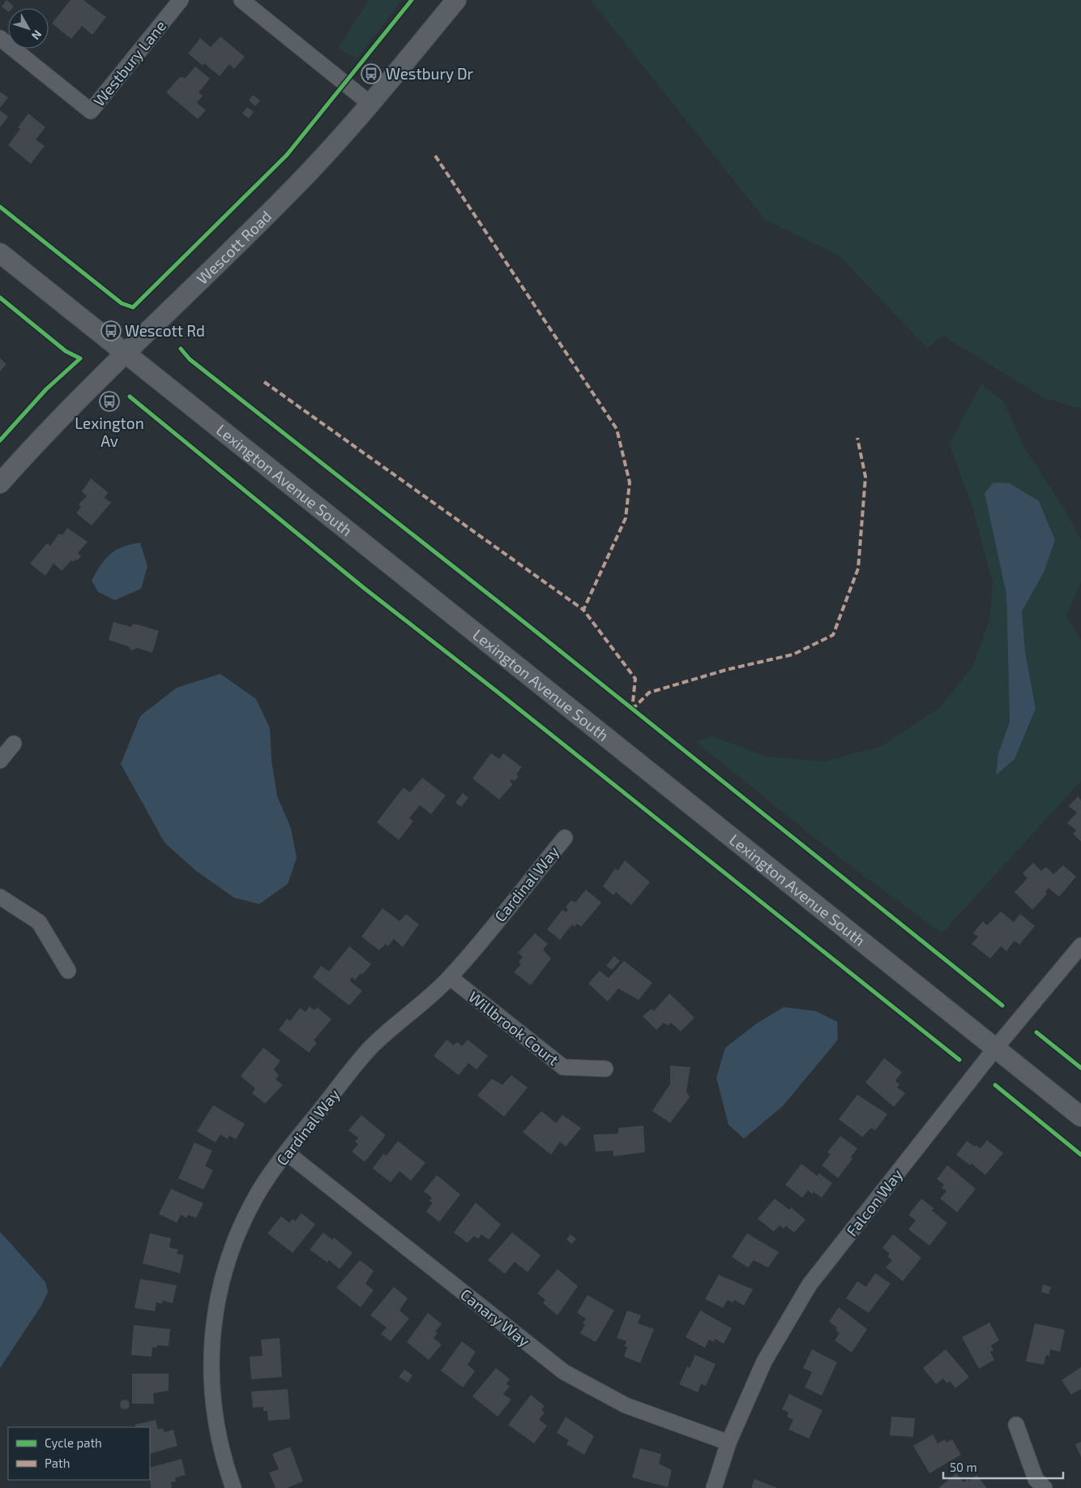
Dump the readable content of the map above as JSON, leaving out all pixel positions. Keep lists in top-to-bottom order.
{
  "streets": {
    "street": [
      "Westbury Lane",
      "Wescott Road",
      "Lexington Avenue South",
      "Cardinal Way",
      "Willbrook Court",
      "Falcon Way",
      "Canary Way"
    ]
  },
  "crossings": [
    ["Wescott Road", "Lexington Avenue South"],
    ["Lexington Avenue South", "Falcon Way"],
    ["Cardinal Way", "Willbrook Court"],
    ["Cardinal Way", "Canary Way"],
    ["Falcon Way", "Canary Way"]
  ],
  "places": {
    "bus stop": ["Westbury Dr", "Wescott Rd", "Lexington Av"]
  },
  "legend": ["Cycle path", "Path"],
  "scale_bar": "50 m",
  "north": "bottom right"
}
